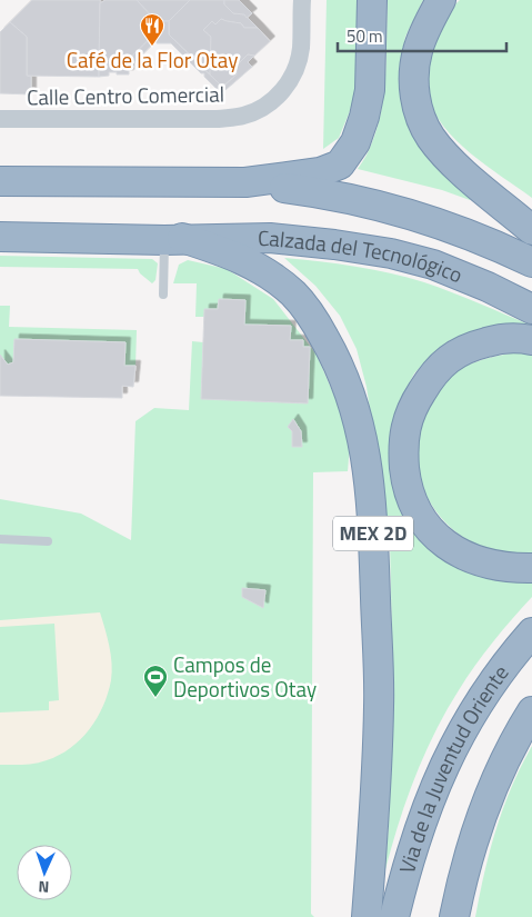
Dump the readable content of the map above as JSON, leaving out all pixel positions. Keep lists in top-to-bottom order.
{
  "streets": {
    "highway": ["Calzada del Tecnológico", "MEX 2D", "Via de la Juventud Oriente"],
    "street": ["Calle Centro Comercial"]
  },
  "crossings": [
    ["Calzada del Tecnológico", "MEX 2D"]
  ],
  "places": {
    "restaurant": ["Café de la Flor Otay"],
    "sports": ["Campos de Deportivos Otay"]
  },
  "scale_bar": "50 m",
  "north": "bottom"
}
